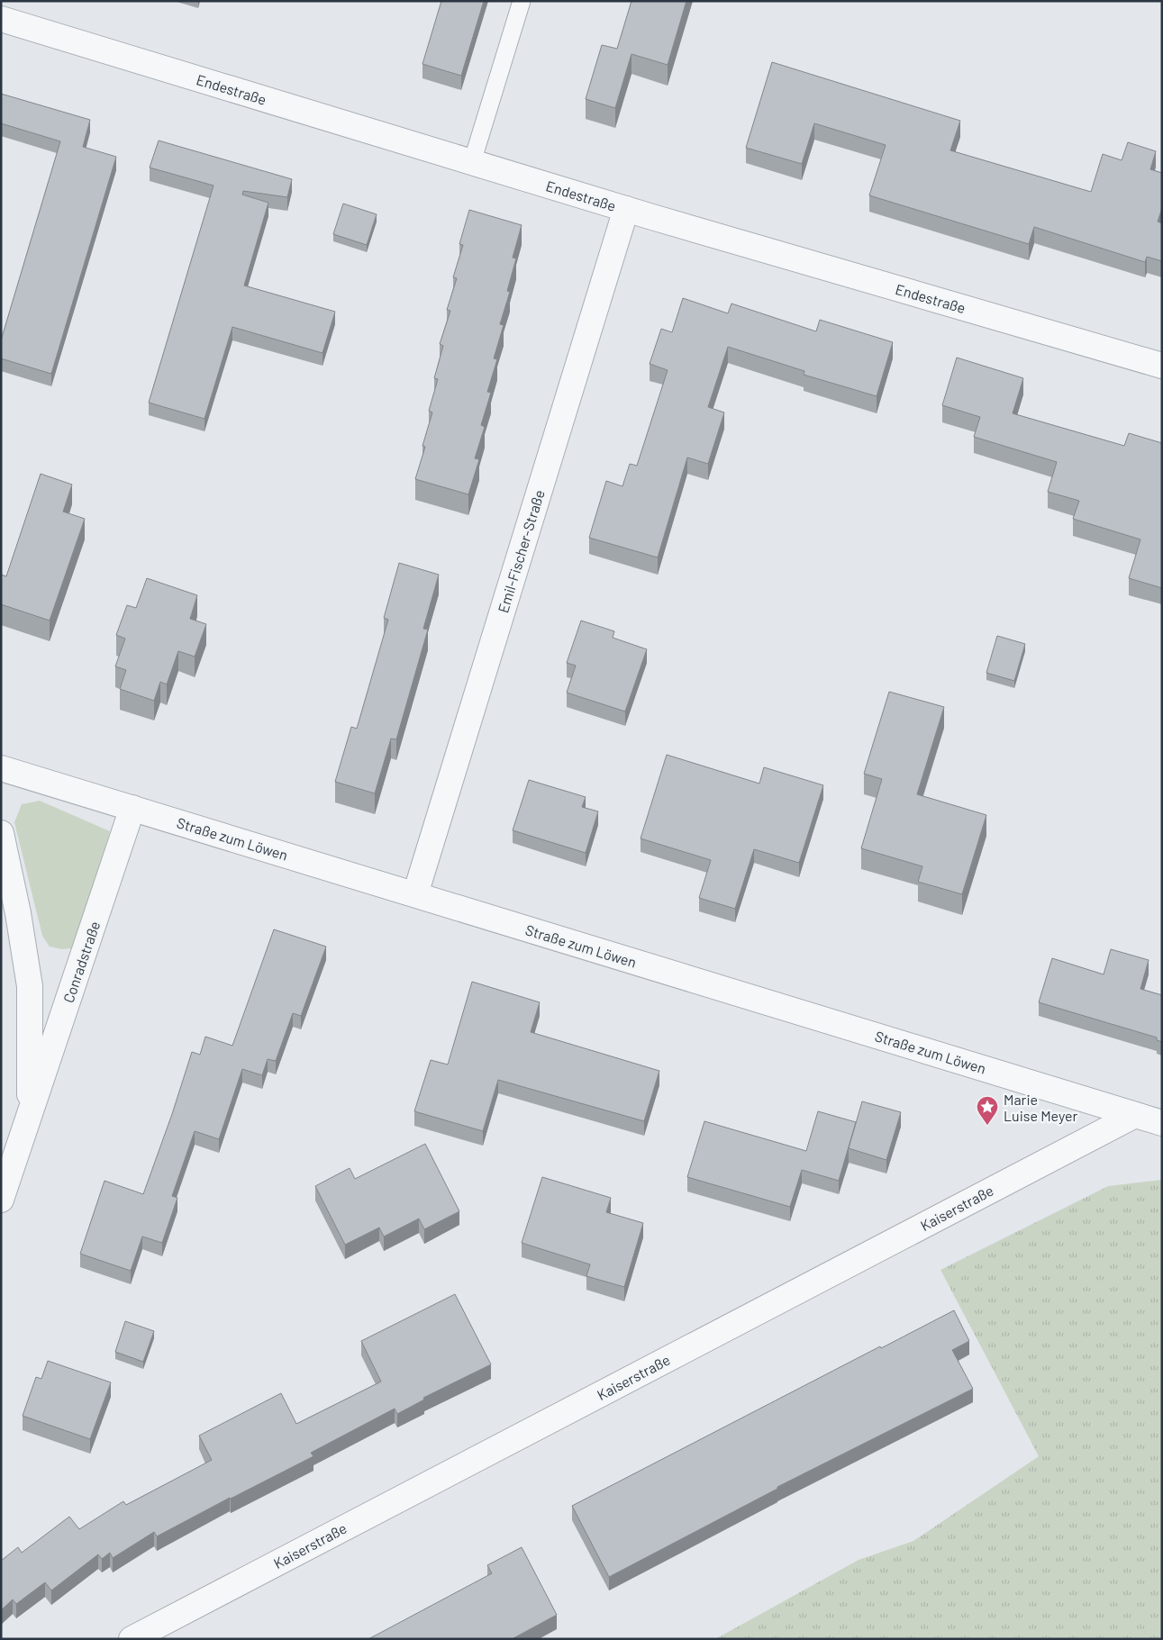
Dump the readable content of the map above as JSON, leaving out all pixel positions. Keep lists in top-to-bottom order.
{
  "streets": {
    "street": [
      "Endestraße",
      "Emil-Fischer-Straße",
      "Straße zum Löwen",
      "Conradstraße",
      "Kaiserstraße"
    ]
  },
  "crossings": [
    ["Endestraße", "Emil-Fischer-Straße"],
    ["Emil-Fischer-Straße", "Straße zum Löwen"],
    ["Straße zum Löwen", "Conradstraße"],
    ["Straße zum Löwen", "Kaiserstraße"]
  ],
  "places": {
    "place": ["Marie Luise Meyer"]
  }
}
